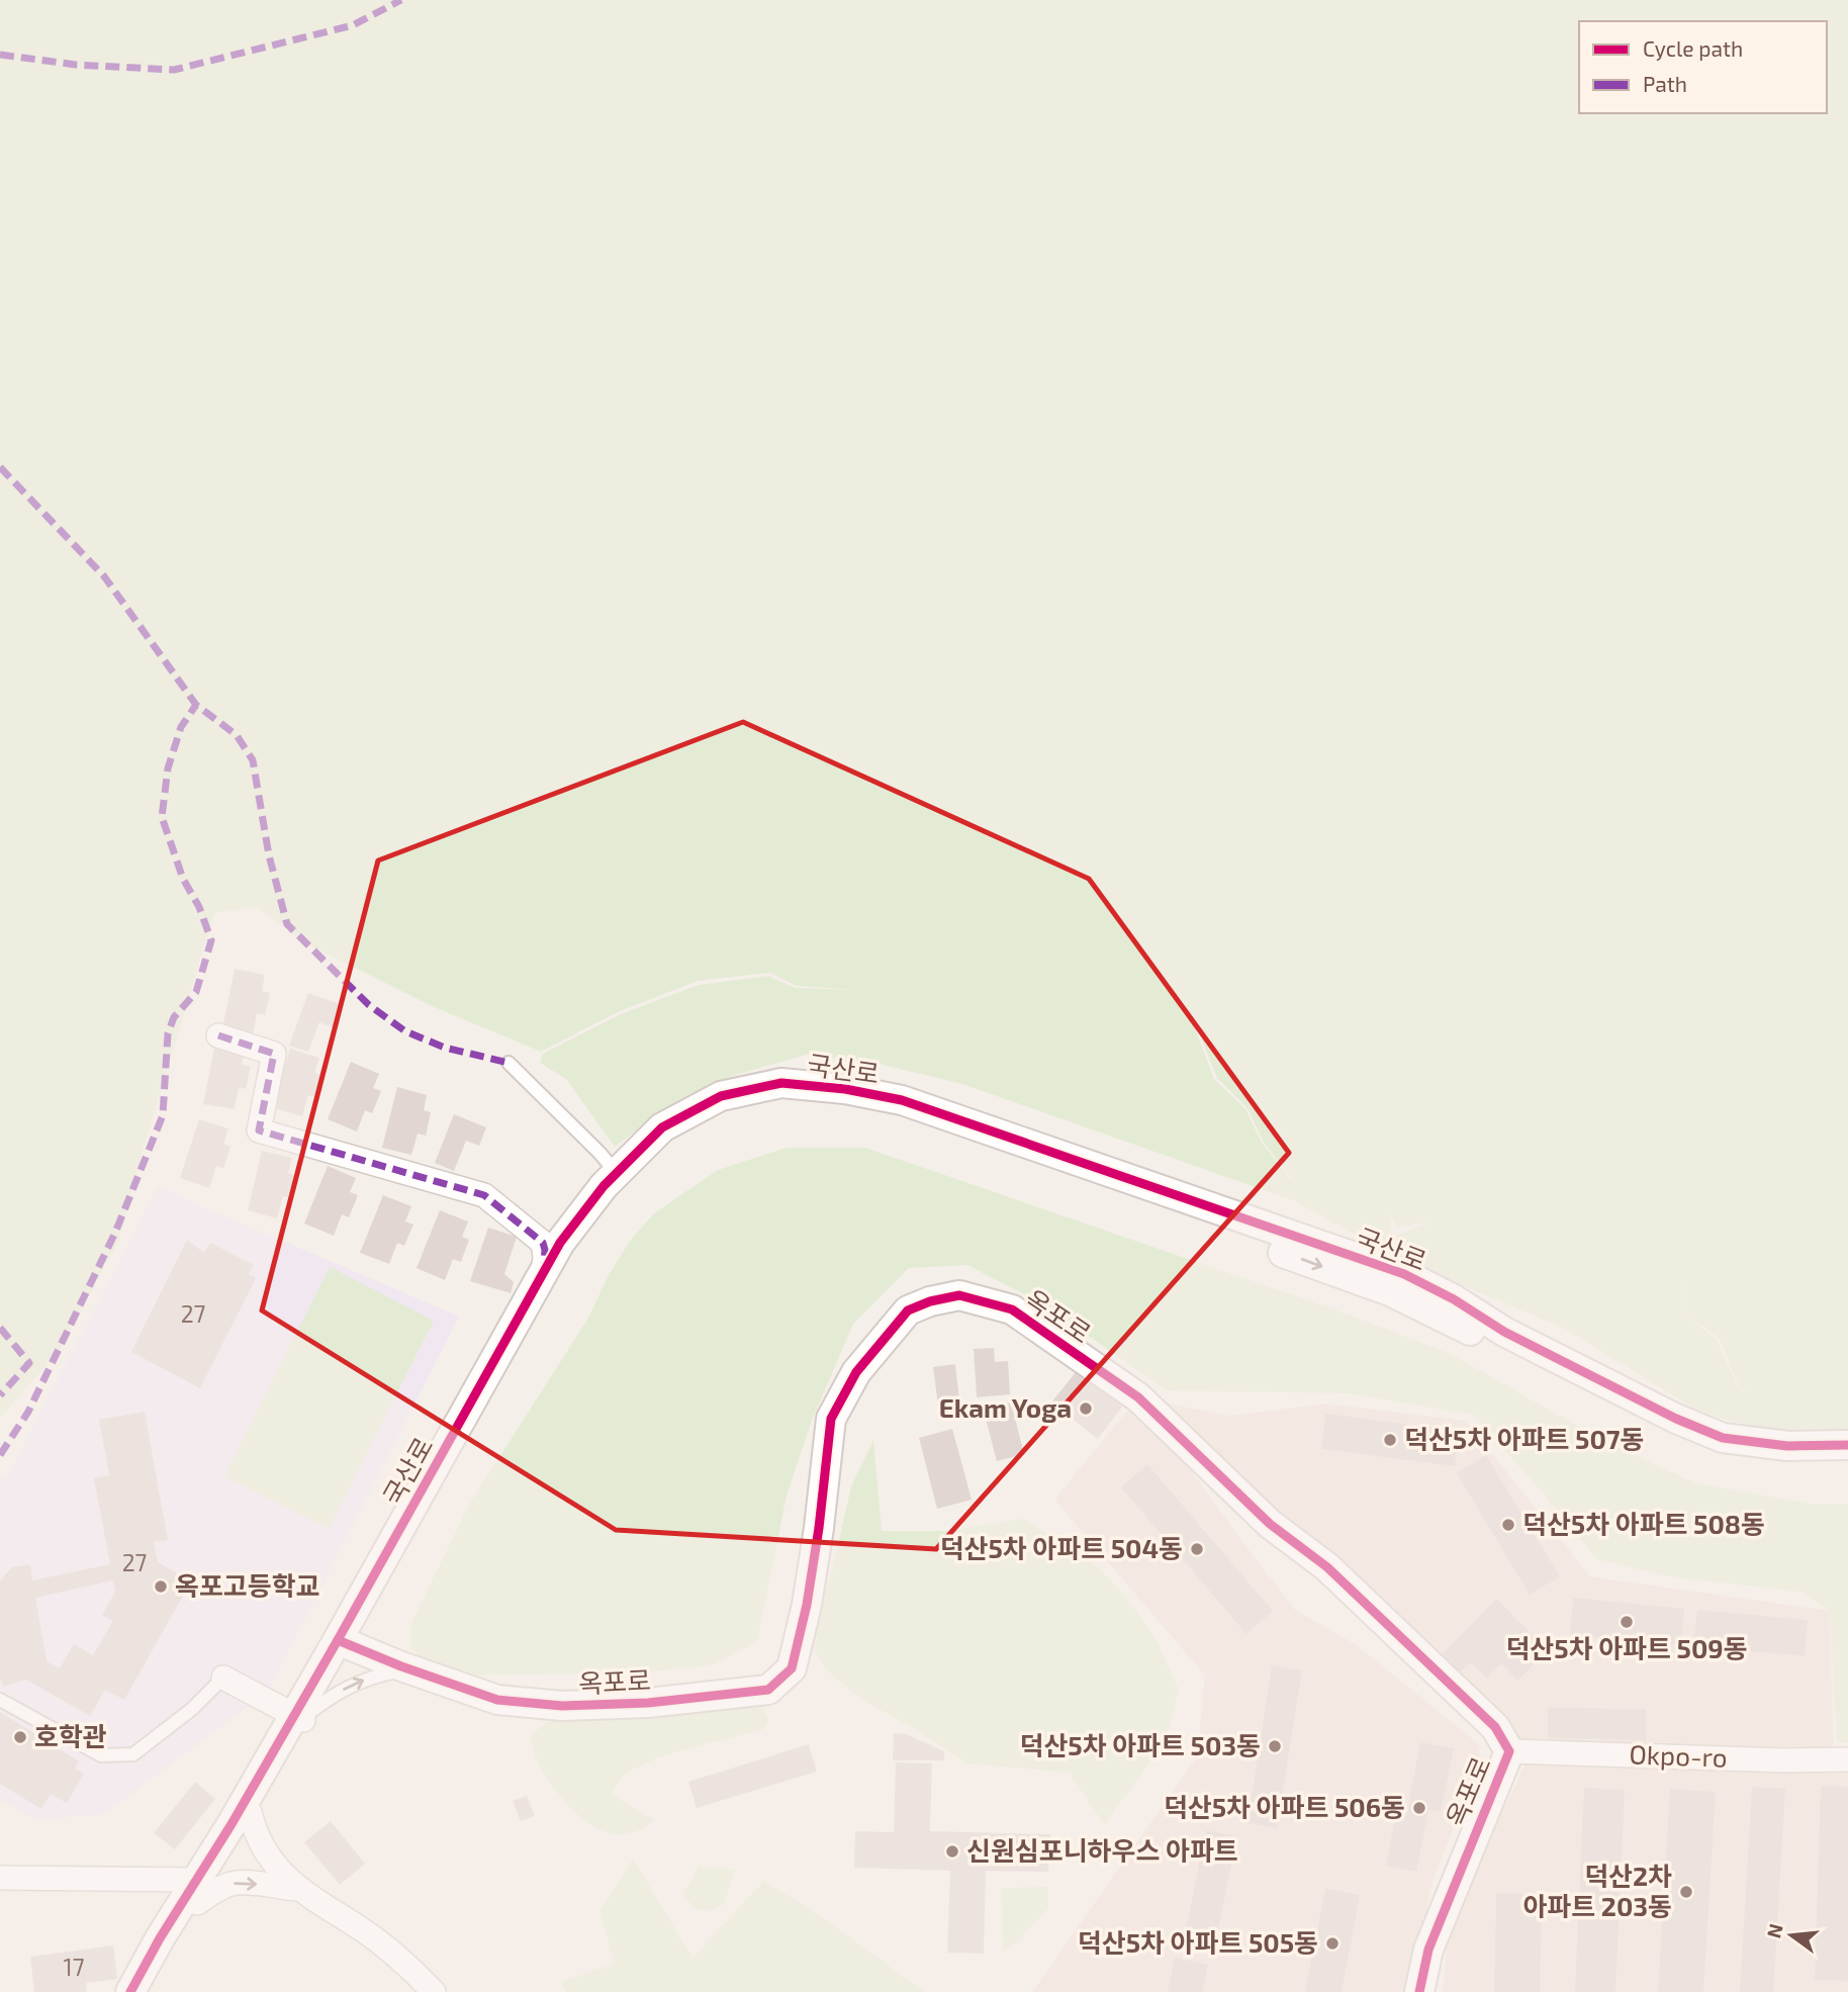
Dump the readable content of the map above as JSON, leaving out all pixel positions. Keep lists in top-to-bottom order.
{
  "streets": {
    "street": ["국산로", "옥포로", "Okpo-ro"]
  },
  "crossings": [
    ["국산로", "옥포로"],
    ["옥포로", "Okpo-ro"]
  ],
  "places": [
    "Ekam Yoga",
    "덕산5차 아파트 507동",
    "덕산5차 아파트 508동",
    "덕산5차 아파트 504동",
    "옥포고등학교",
    "덕산5차 아파트 509동",
    "호학관",
    "덕산5차 아파트 503동",
    "덕산5차 아파트 506동",
    "신원심포니하우스 아파트",
    "덕산2차 아파트 203동",
    "덕산5차 아파트 505동"
  ],
  "house_numbers": ["27", "27", "17"],
  "legend": ["Cycle path", "Path"],
  "north": "left"
}
